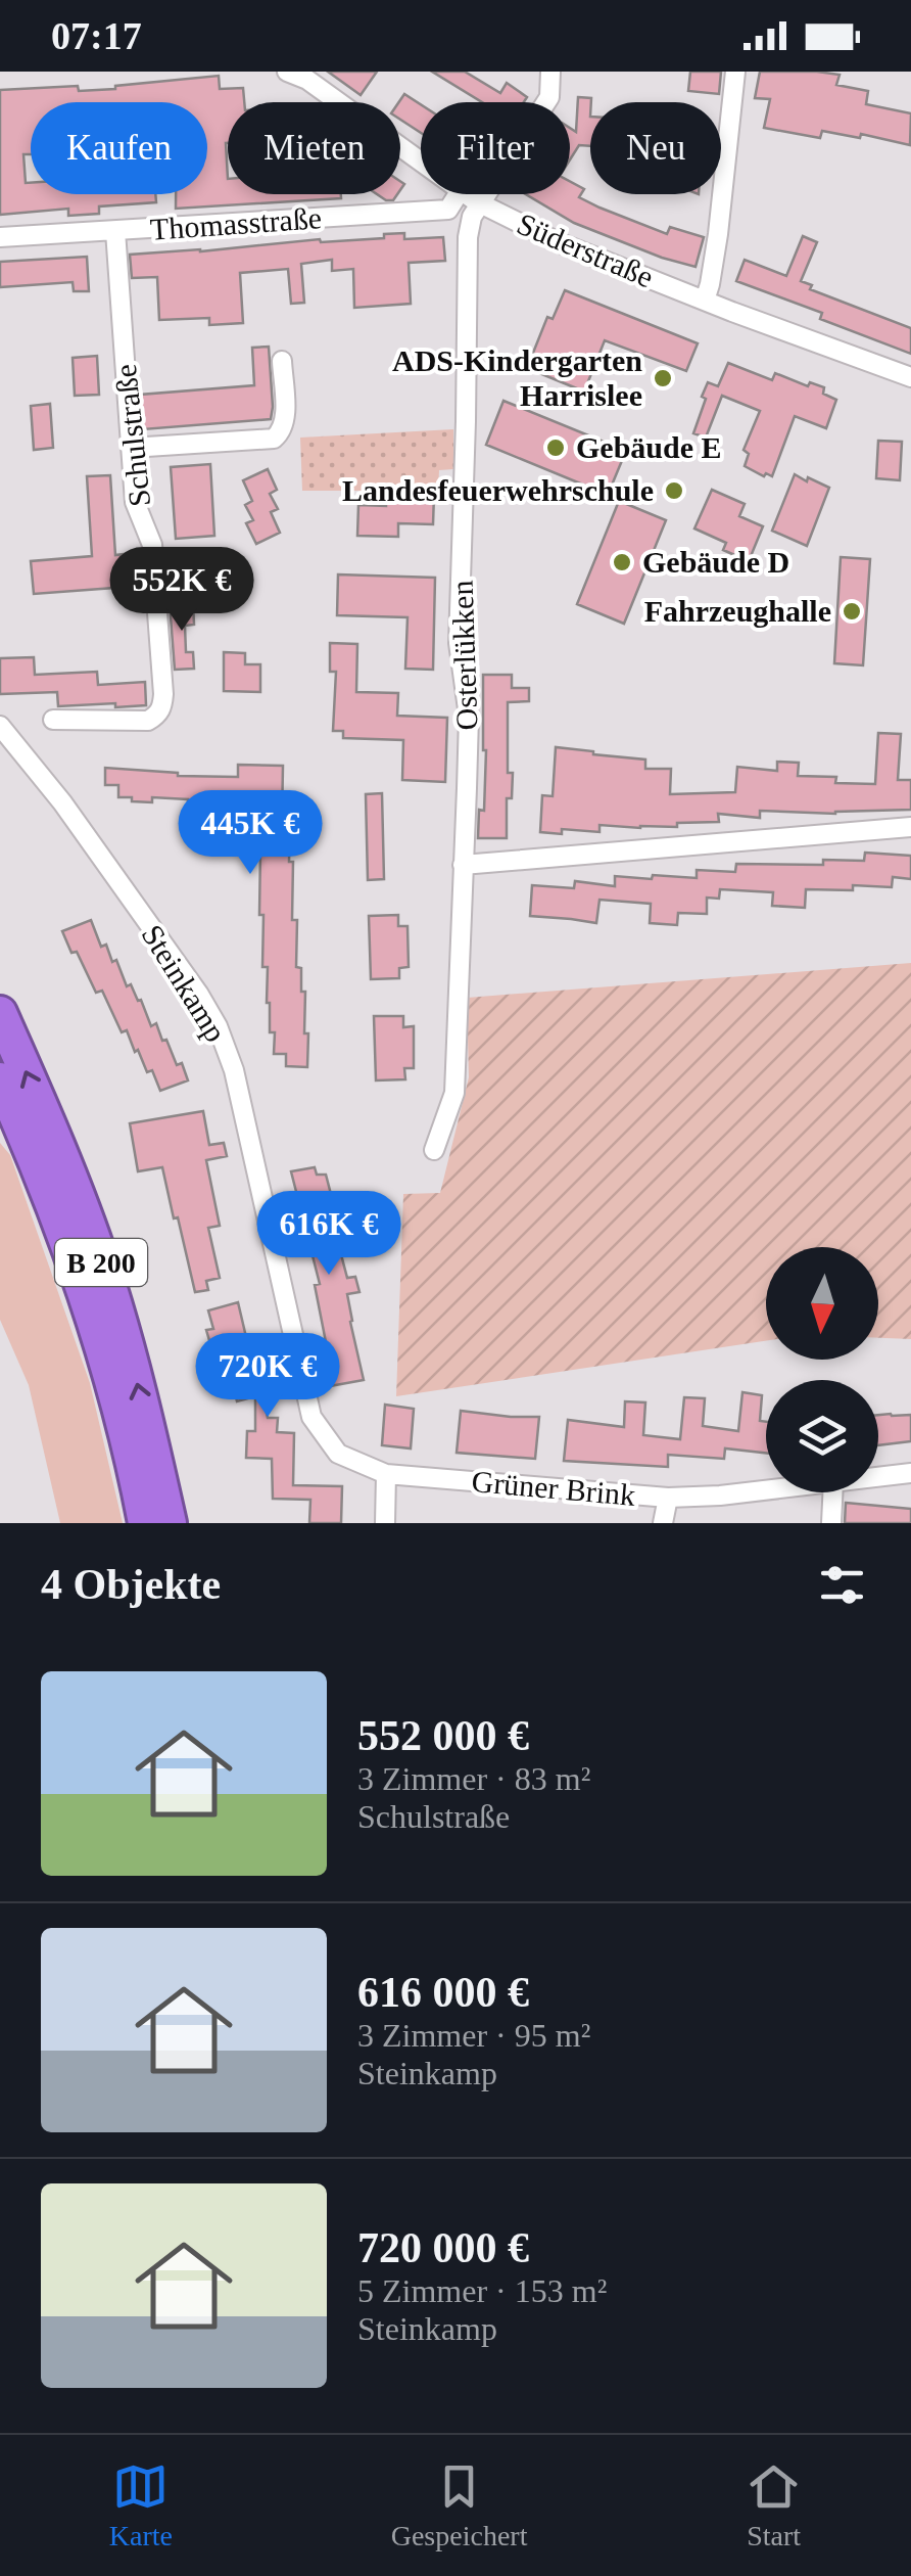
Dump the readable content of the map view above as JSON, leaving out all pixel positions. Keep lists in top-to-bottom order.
{
  "streets": {
    "highway": ["B 200"],
    "street": [
      "Thomasstraße",
      "Süderstraße",
      "Schulstraße",
      "Osterlükken",
      "Steinkamp",
      "Grüner Brink"
    ]
  },
  "crossings": [
    ["Thomasstraße", "Schulstraße"],
    ["Süderstraße", "Osterlükken"],
    ["Steinkamp", "Grüner Brink"]
  ],
  "places": [
    "ADS-Kindergarten Harrislee",
    "Gebäude E",
    "Landesfeuerwehrschule",
    "Gebäude D",
    "Fahrzeughalle"
  ],
  "north": "bottom",
  "page": {
    "status": "07:17",
    "chip": [
      "Kaufen",
      "Mieten",
      "Filter",
      "Neu"
    ],
    "price": [
      "552K €",
      "445K €",
      "616K €",
      "720K €"
    ],
    "heading": "4 Objekte",
    "list": [
      {
        "name": "552 000 €",
        "note": "3 Zimmer · 83 m² · Schulstraße"
      },
      {
        "name": "616 000 €",
        "note": "3 Zimmer · 95 m² · Steinkamp"
      },
      {
        "name": "720 000 €",
        "note": "5 Zimmer · 153 m² · Steinkamp"
      }
    ],
    "tabs": ["Karte", "Gespeichert", "Start"]
  }
}
